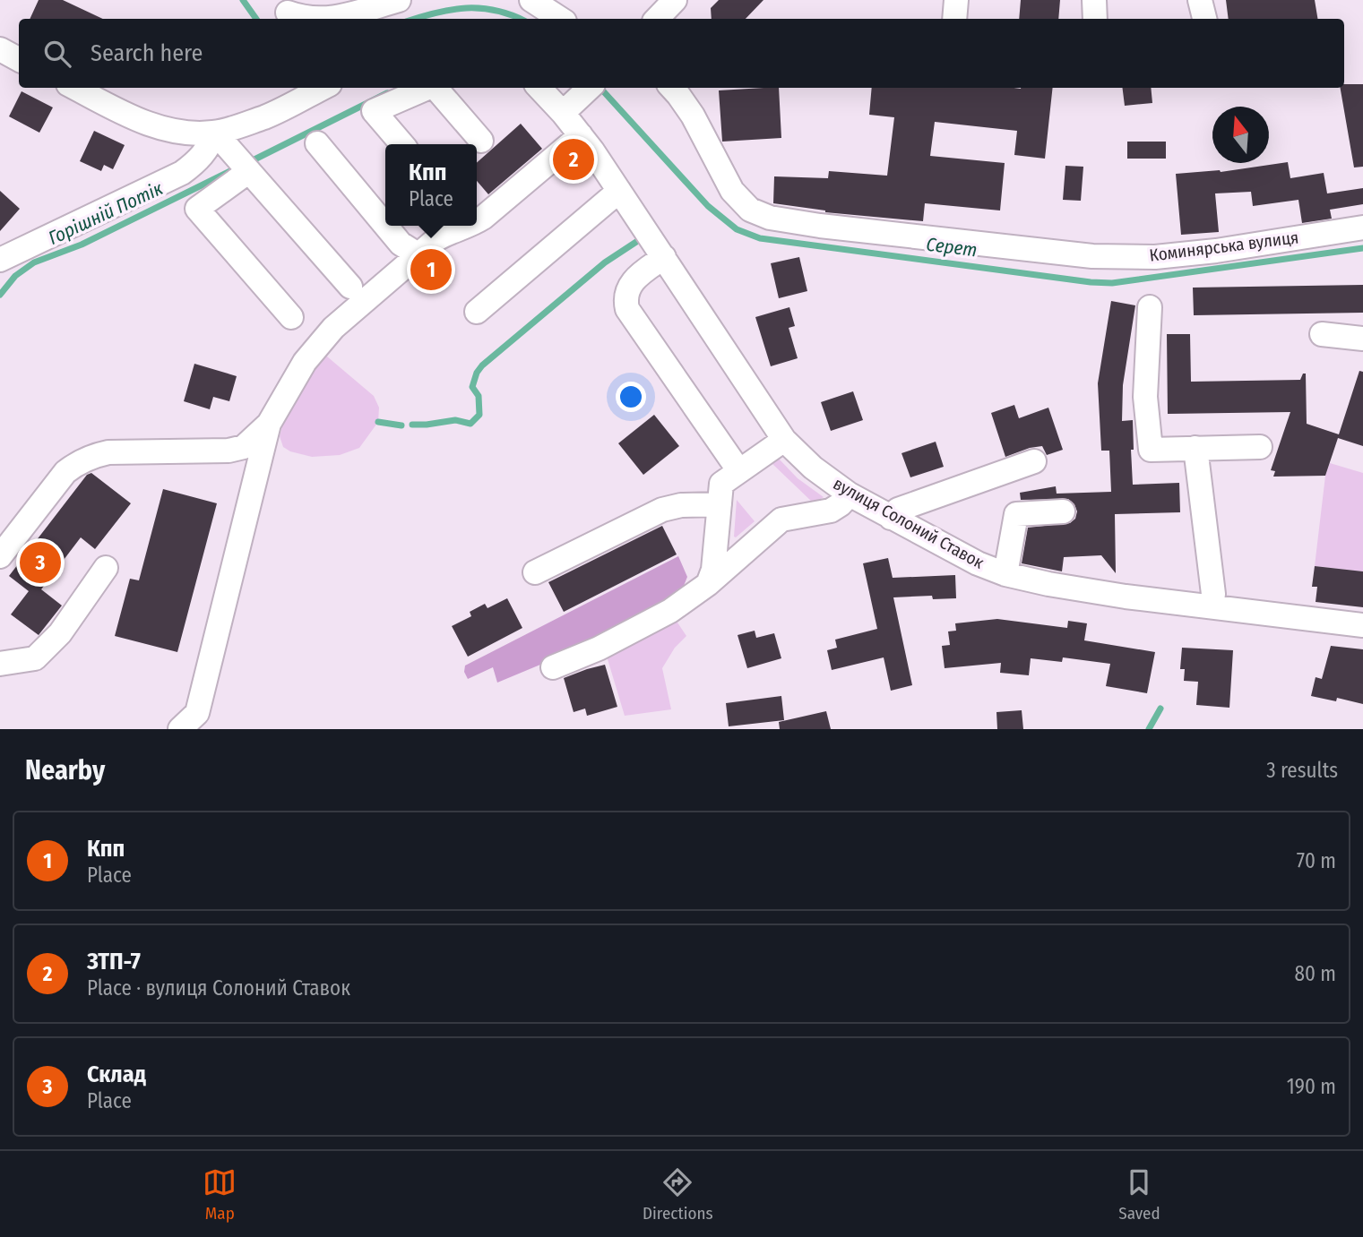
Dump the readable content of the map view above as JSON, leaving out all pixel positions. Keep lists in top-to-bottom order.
{
  "streets": {
    "street": ["Коминярська вулиця", "вулиця Солоний Ставок"]
  },
  "water": ["Горішній Потік", "Серет"],
  "north": "top",
  "page": {
    "search": "Search here",
    "pins": ["2", "1", "3"],
    "popup": ["Кпп", "Place"],
    "heading": ["Nearby", "3 results"],
    "list": [
      {
        "mark": "1",
        "name": "Кпп",
        "note": "Place",
        "value": "70 m"
      },
      {
        "mark": "2",
        "name": "ЗТП-7",
        "note": "Place · вулиця Солоний Ставок",
        "value": "80 m"
      },
      {
        "mark": "3",
        "name": "Склад",
        "note": "Place",
        "value": "190 m"
      }
    ],
    "nav": ["Map", "Directions", "Saved"]
  }
}
